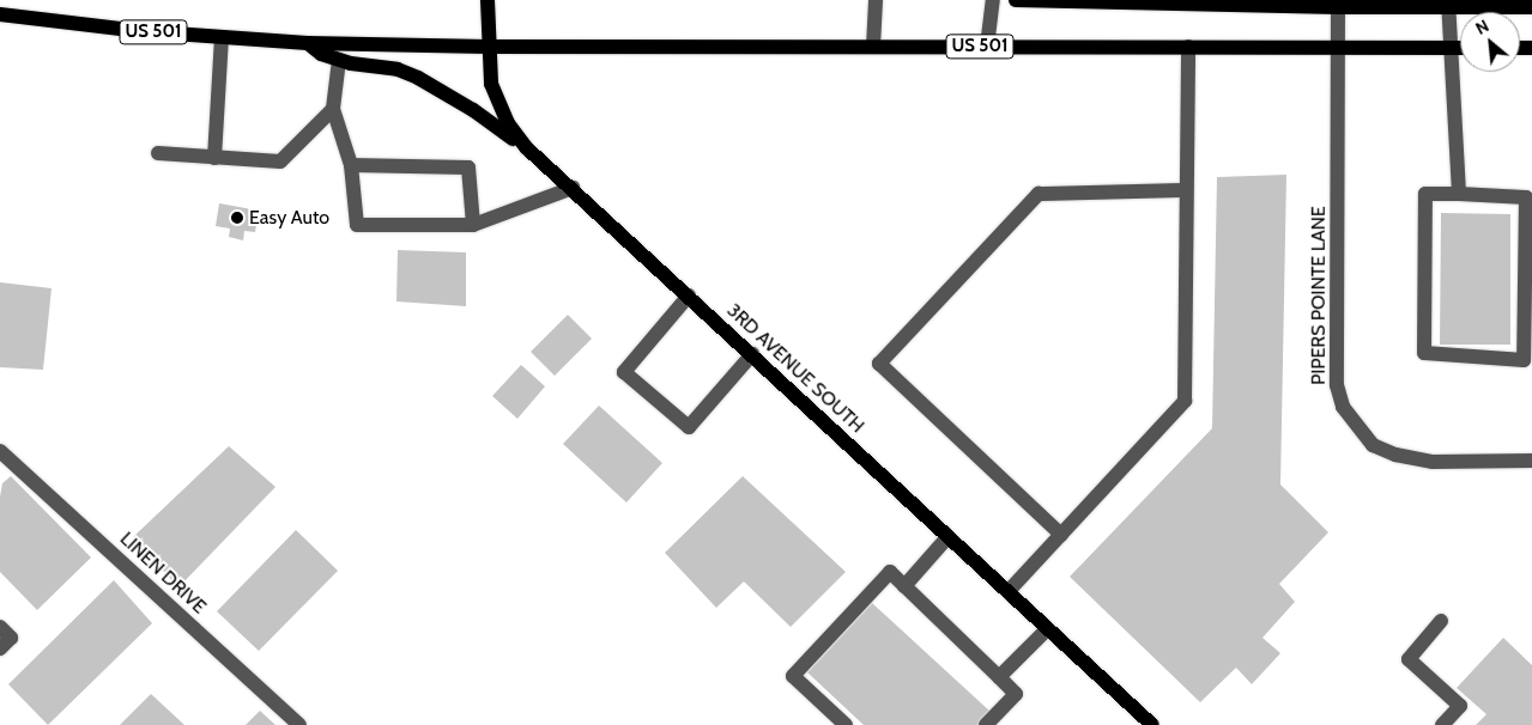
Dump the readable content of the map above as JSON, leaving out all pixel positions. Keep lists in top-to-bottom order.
{
  "streets": {
    "main road": ["US 501", "3RD AVENUE SOUTH"],
    "street": ["PIPERS POINTE LANE", "LINEN DRIVE"]
  },
  "crossings": [
    ["US 501", "PIPERS POINTE LANE"],
    ["US 501", "3RD AVENUE SOUTH"]
  ],
  "places": ["Easy Auto"],
  "north": "top left"
}
